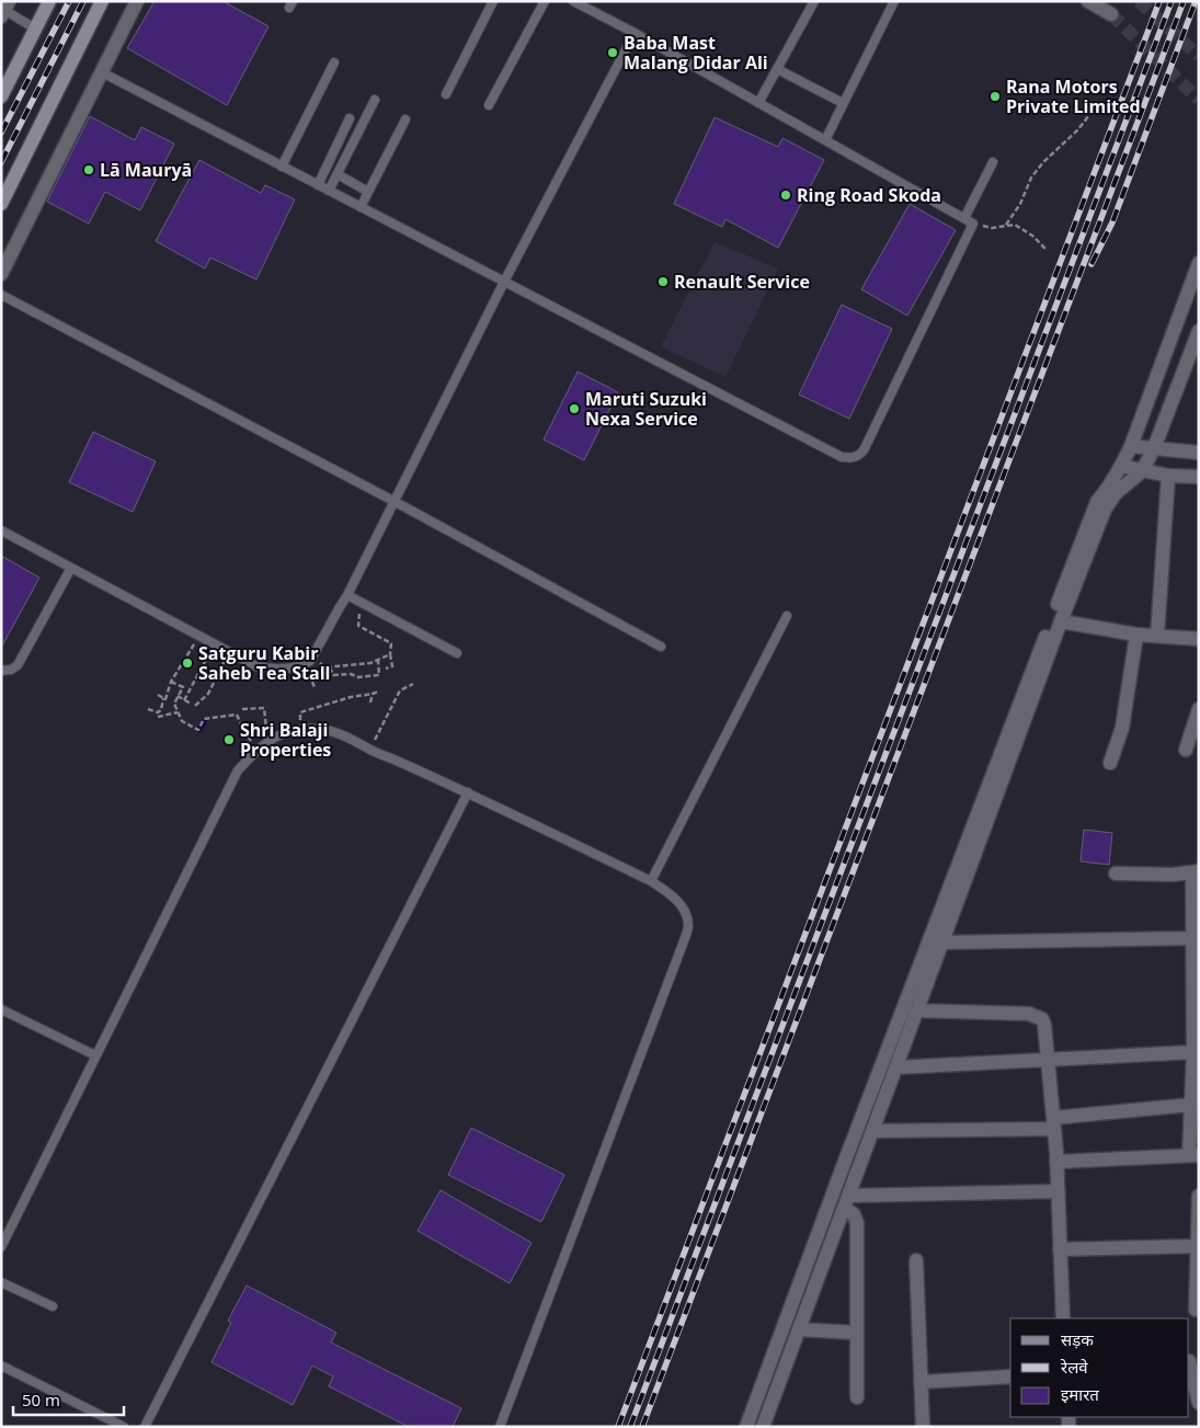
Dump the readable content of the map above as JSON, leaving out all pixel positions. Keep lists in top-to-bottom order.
{
  "places": [
    "Baba Mast Malang Didar Ali",
    "Rana Motors Private Limited",
    "Lā Mauryā",
    "Ring Road Skoda",
    "Renault Service",
    "Maruti Suzuki Nexa Service",
    "Satguru Kabir Saheb Tea Stall",
    "Shri Balaji Properties"
  ],
  "legend": ["सड़क", "रेलवे", "इमारत"],
  "scale_bar": "50 m"
}
